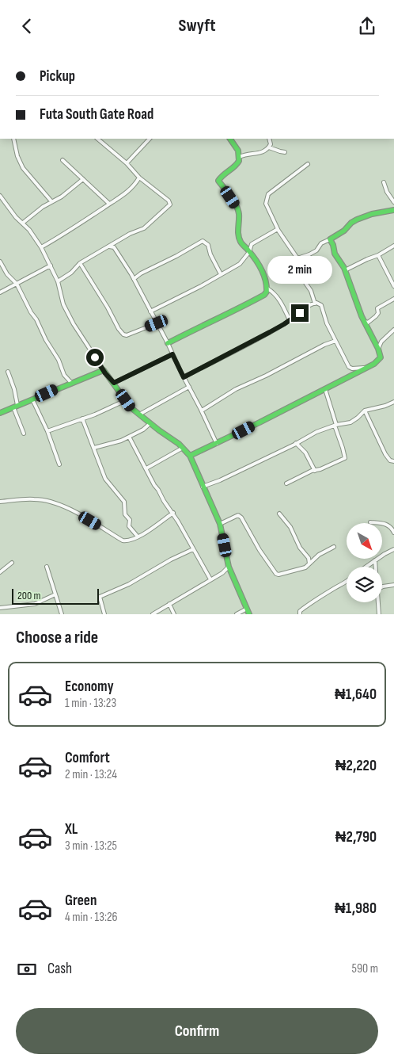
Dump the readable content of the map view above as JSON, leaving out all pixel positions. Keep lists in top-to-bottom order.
{
  "scale_bar": "200 m",
  "north": "bottom right",
  "page": {
    "header": "Swyft",
    "banner": ["Pickup", "Futa South Gate Road"],
    "bubble": "2 min",
    "scale": "200 m",
    "heading": "Choose a ride",
    "list": [
      {
        "name": "Economy",
        "note": "1 min · 13:23",
        "value": "₦1,640"
      },
      {
        "name": "Comfort",
        "note": "2 min · 13:24",
        "value": "₦2,220"
      },
      {
        "name": "XL",
        "note": "3 min · 13:25",
        "value": "₦2,790"
      },
      {
        "name": "Green",
        "note": "4 min · 13:26",
        "value": "₦1,980"
      }
    ],
    "pay": ["Cash", "590 m"],
    "buttons": "Confirm"
  }
}
